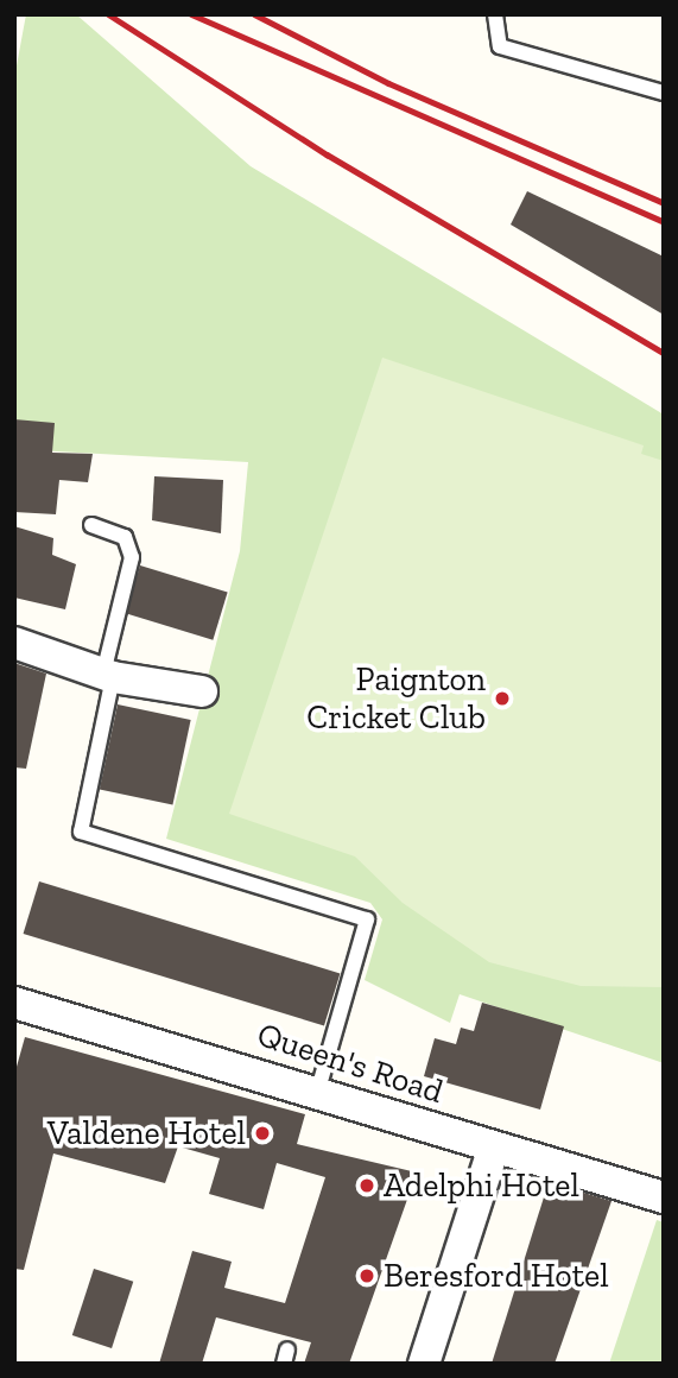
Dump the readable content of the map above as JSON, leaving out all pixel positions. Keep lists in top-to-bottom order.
{
  "streets": {
    "street": ["Queen's Road"]
  },
  "places": [
    "Paignton Cricket Club",
    "Valdene Hotel",
    "Adelphi Hotel",
    "Beresford Hotel"
  ]
}
